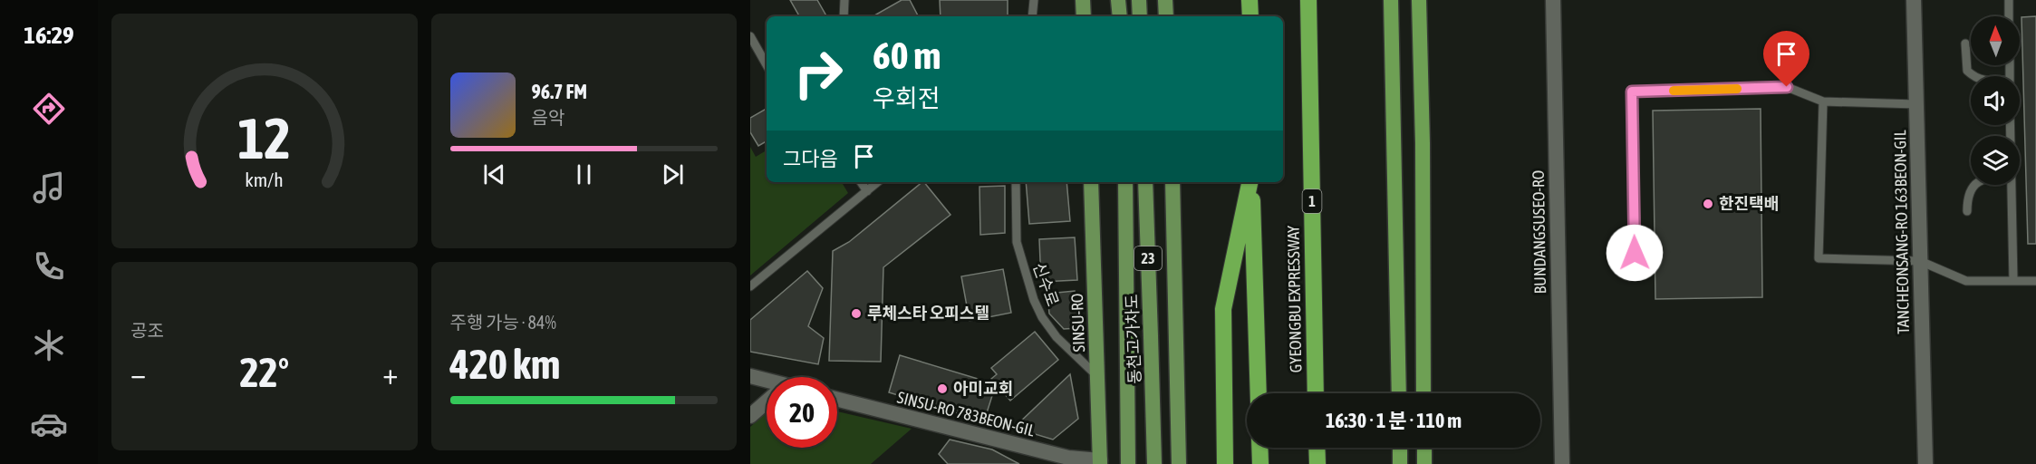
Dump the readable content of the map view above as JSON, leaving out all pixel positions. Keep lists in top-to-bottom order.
{
  "streets": {
    "highway": ["1", "GYEONGBU EXPRESSWAY"],
    "main road": ["23", "SINSU-RO", "동천고가차도"],
    "street": ["BUNDANGSUSEO-RO", "TANCHEONSANG-RO 163BEON-GIL", "SINSU-RO 783BEON-GIL"],
    "lane": ["신수로"]
  },
  "crossings": [
    ["신수로", "SINSU-RO"],
    ["SINSU-RO", "SINSU-RO 783BEON-GIL"]
  ],
  "places": ["한진택배", "루체스타 오피스텔", "아미교회"],
  "north": "top",
  "page": {
    "tabs": "16:29",
    "turn": ["60 m", "우회전"],
    "song": ["96.7 FM", "음악"],
    "then": "그다음",
    "tile": [
      "공조",
      ["주행 가능 · 84%", "420 km"]
    ],
    "heat": ["−", "22°", "+"],
    "limit": "20",
    "trip": "16:30 · 1 분 · 110 m",
    "gauge": ["12", "km/h"]
  }
}
